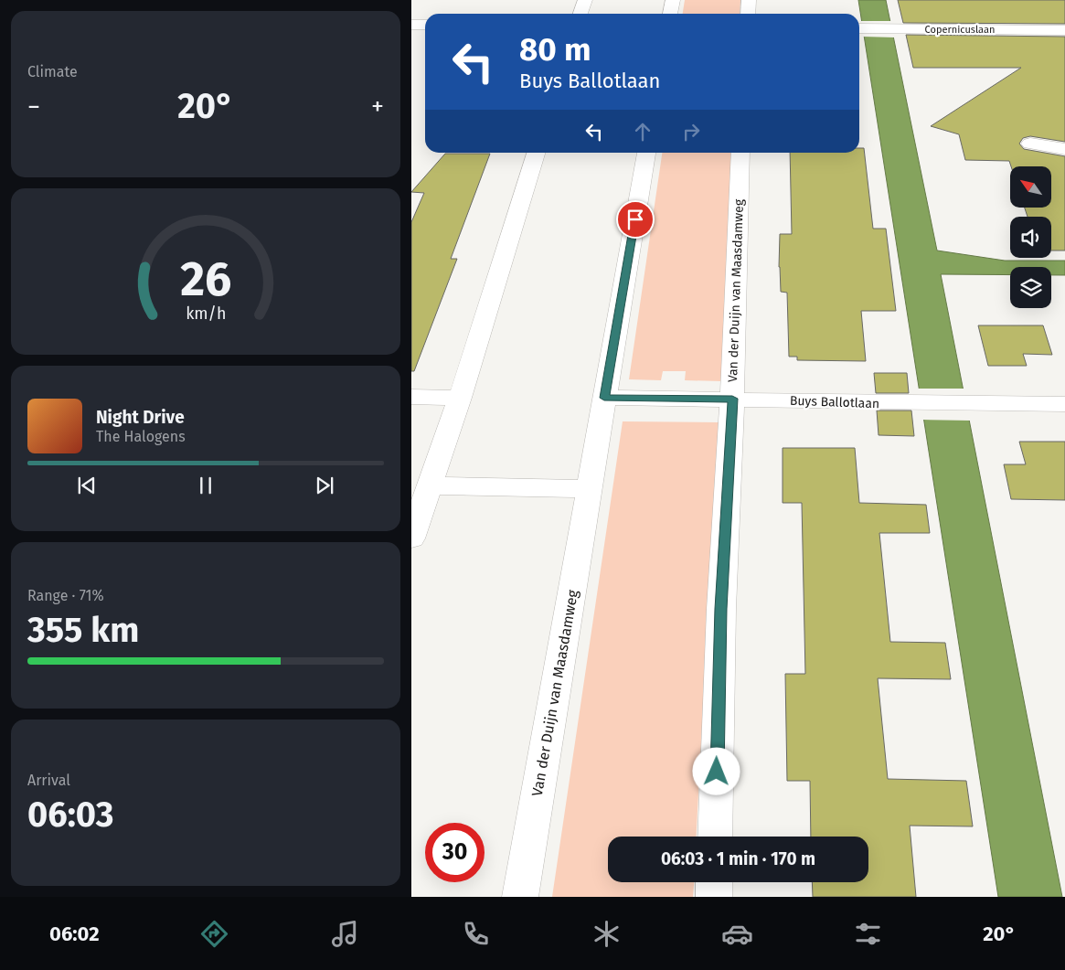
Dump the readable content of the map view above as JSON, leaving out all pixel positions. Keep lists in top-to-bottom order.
{
  "streets": {
    "street": ["Copernicuslaan", "Van der Duijn van Maasdamweg", "Buys Ballotlaan"]
  },
  "crossings": [
    ["Van der Duijn van Maasdamweg", "Buys Ballotlaan"]
  ],
  "north": "top left",
  "page": {
    "tile": [
      "Climate",
      ["Range · 71%", "355 km"],
      ["Arrival", "06:03"]
    ],
    "turn": ["80 m", "Buys Ballotlaan"],
    "heat": ["−", "20°", "+"],
    "song": ["Night Drive", "The Halogens"],
    "limit": "30",
    "trip": "06:03 · 1 min · 170 m",
    "tabs": ["06:02", "20°"],
    "gauge": ["26", "km/h"]
  }
}
